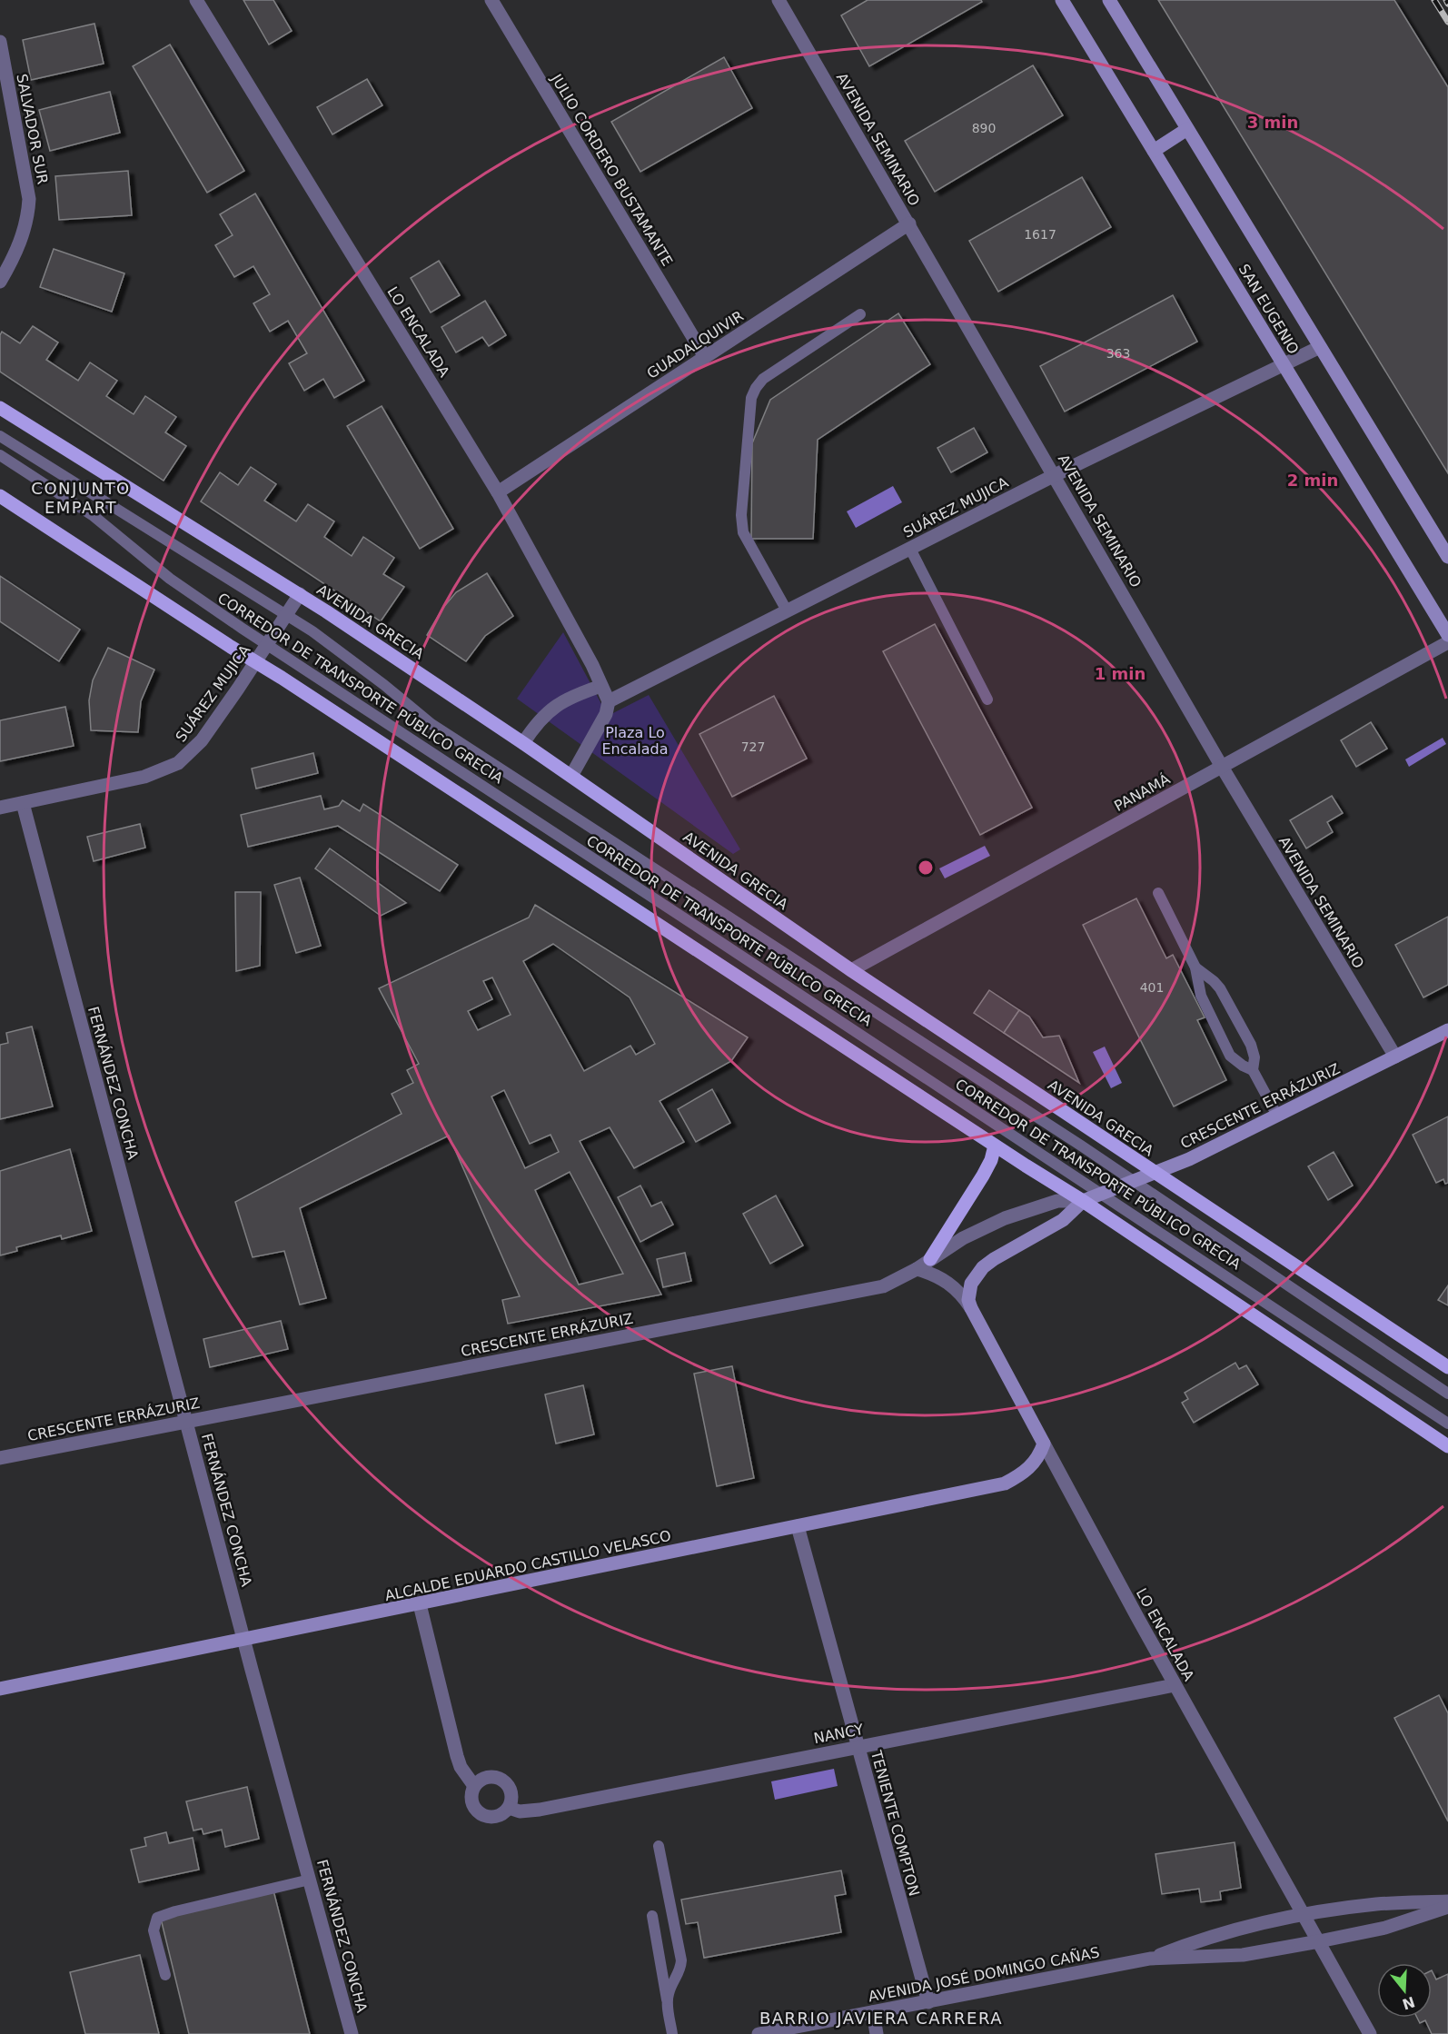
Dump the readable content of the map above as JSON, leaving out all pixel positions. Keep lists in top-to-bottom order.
{
  "streets": {
    "main road": [
      "SAN EUGENIO",
      "LO ENCALADA",
      "AVENIDA GRECIA",
      "CRESCENTE ERRÁZURIZ",
      "ALCALDE EDUARDO CASTILLO VELASCO"
    ],
    "street": [
      "SALVADOR SUR",
      "AVENIDA SEMINARIO",
      "JULIO CORDERO BUSTAMANTE",
      "GUADALQUIVIR",
      "SUÁREZ MUJICA",
      "PANAMÁ",
      "FERNÁNDEZ CONCHA",
      "NANCY",
      "TENIENTE COMPTON",
      "AVENIDA JOSÉ DOMINGO CAÑAS"
    ],
    "lane": ["CORREDOR DE TRANSPORTE PÚBLICO GRECIA"]
  },
  "crossings": [
    ["AVENIDA SEMINARIO", "GUADALQUIVIR"],
    ["AVENIDA SEMINARIO", "SUÁREZ MUJICA"],
    ["AVENIDA SEMINARIO", "PANAMÁ"],
    ["AVENIDA SEMINARIO", "CRESCENTE ERRÁZURIZ"],
    ["JULIO CORDERO BUSTAMANTE", "GUADALQUIVIR"],
    ["SAN EUGENIO", "SUÁREZ MUJICA"],
    ["LO ENCALADA", "GUADALQUIVIR"],
    ["LO ENCALADA", "SUÁREZ MUJICA"],
    ["LO ENCALADA", "CRESCENTE ERRÁZURIZ"],
    ["LO ENCALADA", "ALCALDE EDUARDO CASTILLO VELASCO"],
    ["LO ENCALADA", "NANCY"],
    ["LO ENCALADA", "AVENIDA JOSÉ DOMINGO CAÑAS"],
    ["SUÁREZ MUJICA", "AVENIDA GRECIA"],
    ["SUÁREZ MUJICA", "CORREDOR DE TRANSPORTE PÚBLICO GRECIA"],
    ["SUÁREZ MUJICA", "FERNÁNDEZ CONCHA"],
    ["AVENIDA GRECIA", "PANAMÁ"],
    ["AVENIDA GRECIA", "CRESCENTE ERRÁZURIZ"],
    ["CORREDOR DE TRANSPORTE PÚBLICO GRECIA", "CRESCENTE ERRÁZURIZ"],
    ["FERNÁNDEZ CONCHA", "CRESCENTE ERRÁZURIZ"],
    ["FERNÁNDEZ CONCHA", "ALCALDE EDUARDO CASTILLO VELASCO"],
    ["ALCALDE EDUARDO CASTILLO VELASCO", "TENIENTE COMPTON"],
    ["NANCY", "TENIENTE COMPTON"],
    ["TENIENTE COMPTON", "AVENIDA JOSÉ DOMINGO CAÑAS"]
  ],
  "districts": ["CONJUNTO EMPART", "BARRIO JAVIERA CARRERA"],
  "parks": ["Plaza Lo Encalada"],
  "house_numbers": [
    "890",
    "1617",
    "363",
    "727",
    "401"
  ],
  "north": "bottom",
  "rings": ["3 min", "2 min", "1 min"]
}
